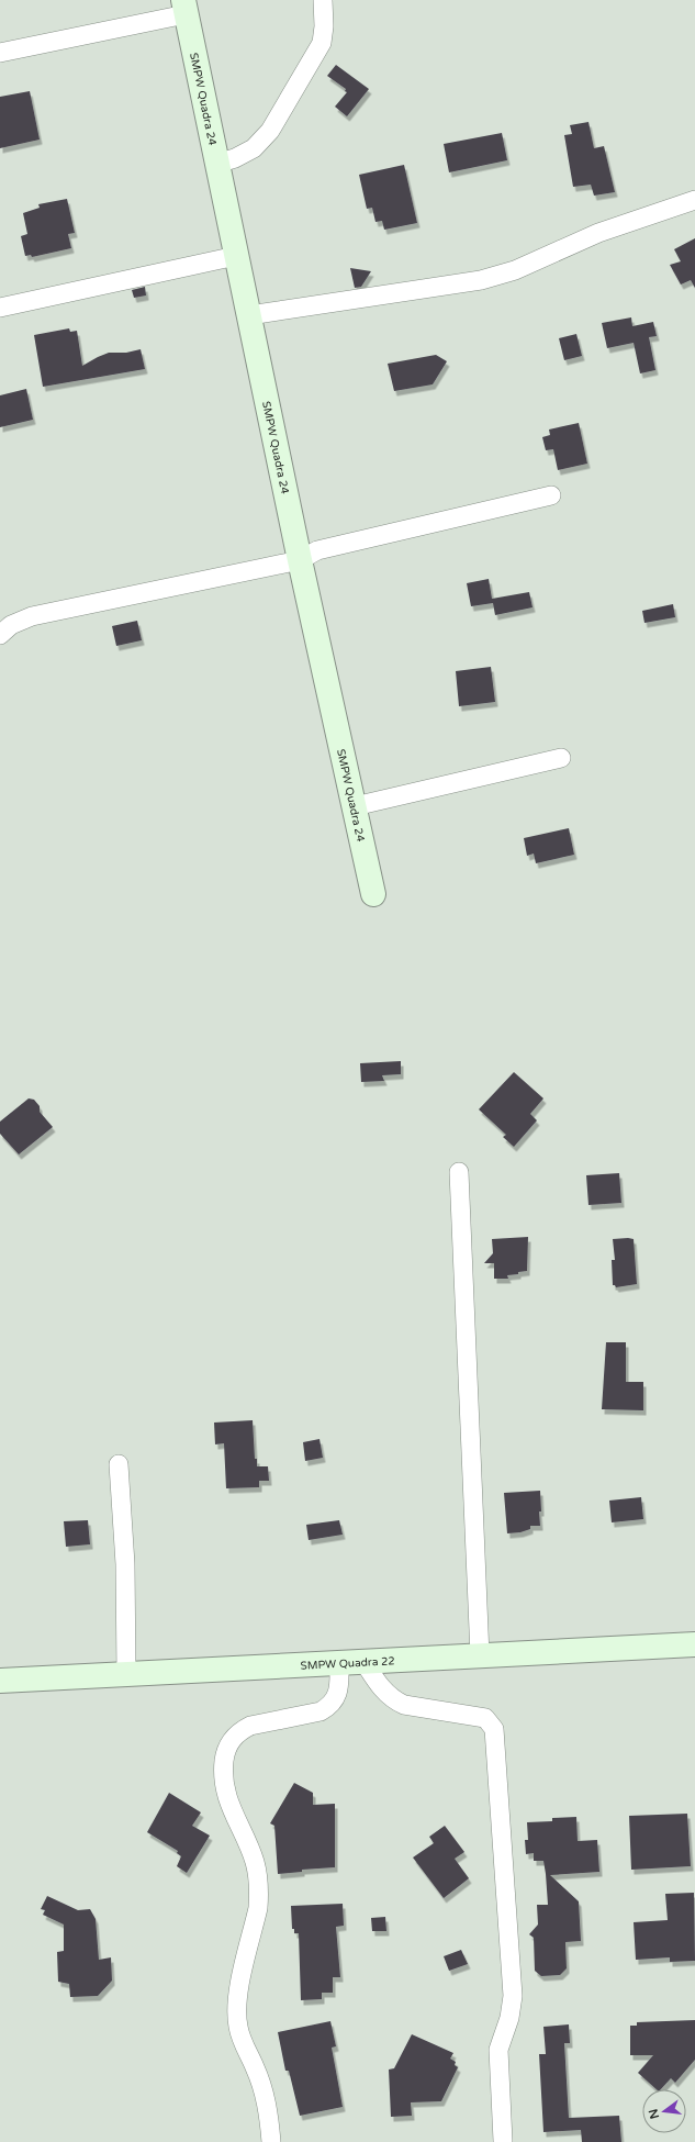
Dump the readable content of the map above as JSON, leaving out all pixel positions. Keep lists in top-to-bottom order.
{
  "streets": {
    "street": ["SMPW Quadra 24", "SMPW Quadra 22"]
  },
  "north": "left"
}
